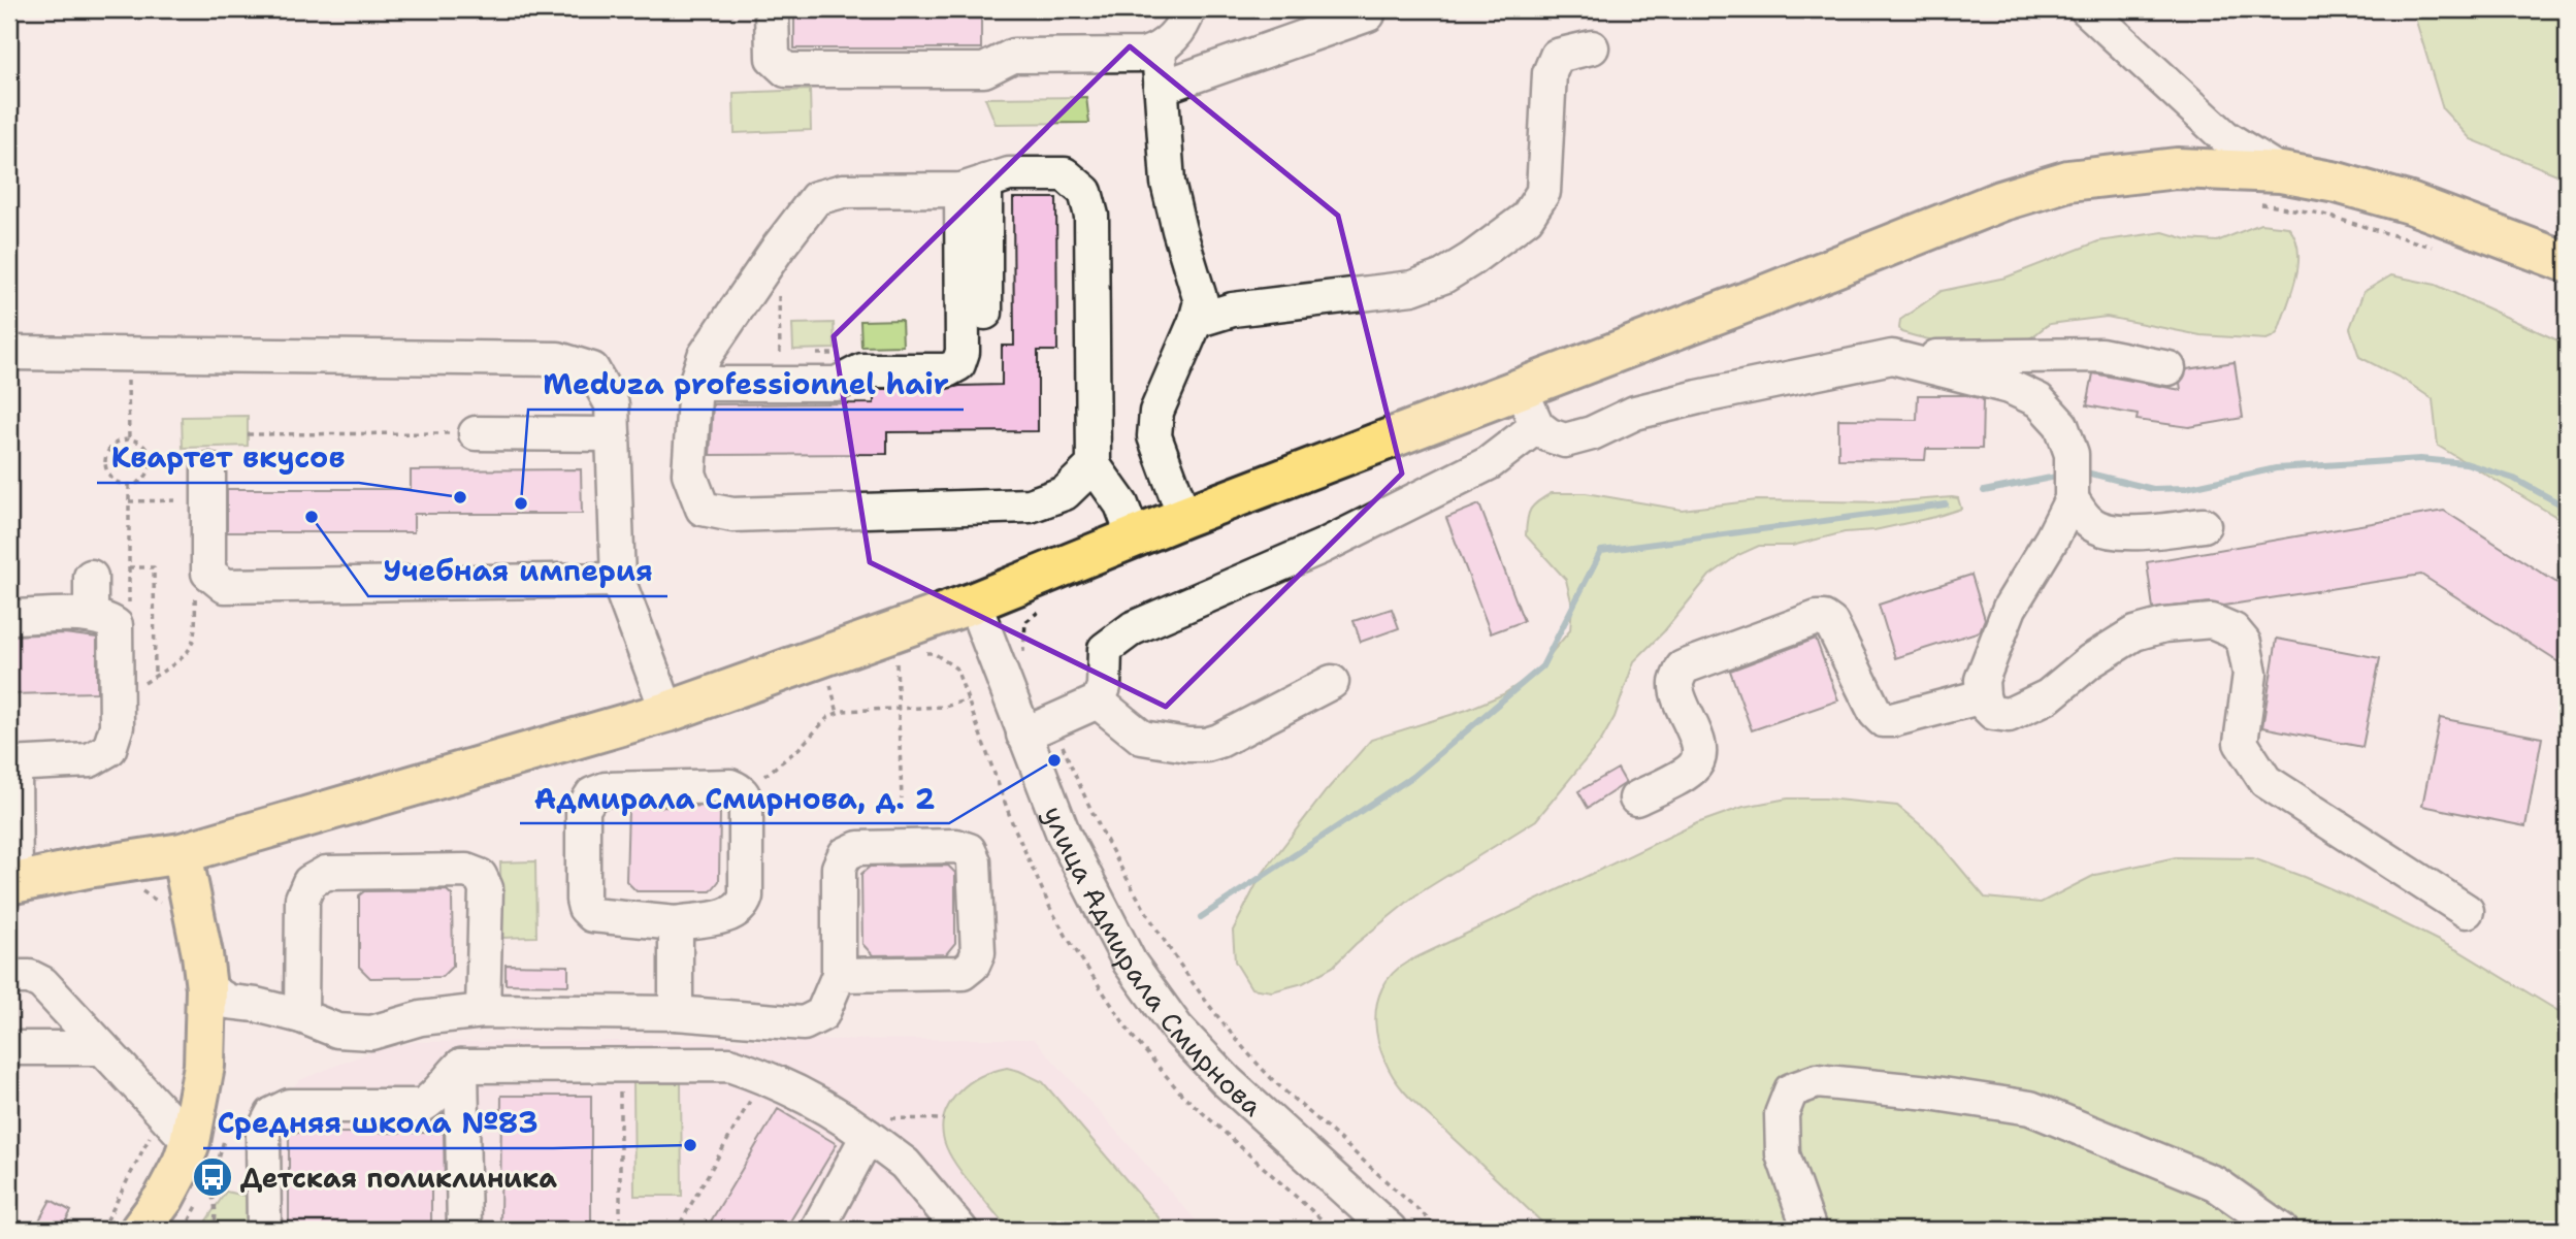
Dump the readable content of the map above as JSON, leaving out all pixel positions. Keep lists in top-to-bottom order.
{
  "streets": {
    "street": ["улица Адмирала Смирнова"]
  },
  "places": {
    "other": [
      "Квартет вкусов",
      "Meduza professionnel hair",
      "Учебная империя",
      "Адмирала Смирнова, д. 2",
      "Средняя школа №83"
    ],
    "bus stop": ["Детская поликлиника"]
  }
}
